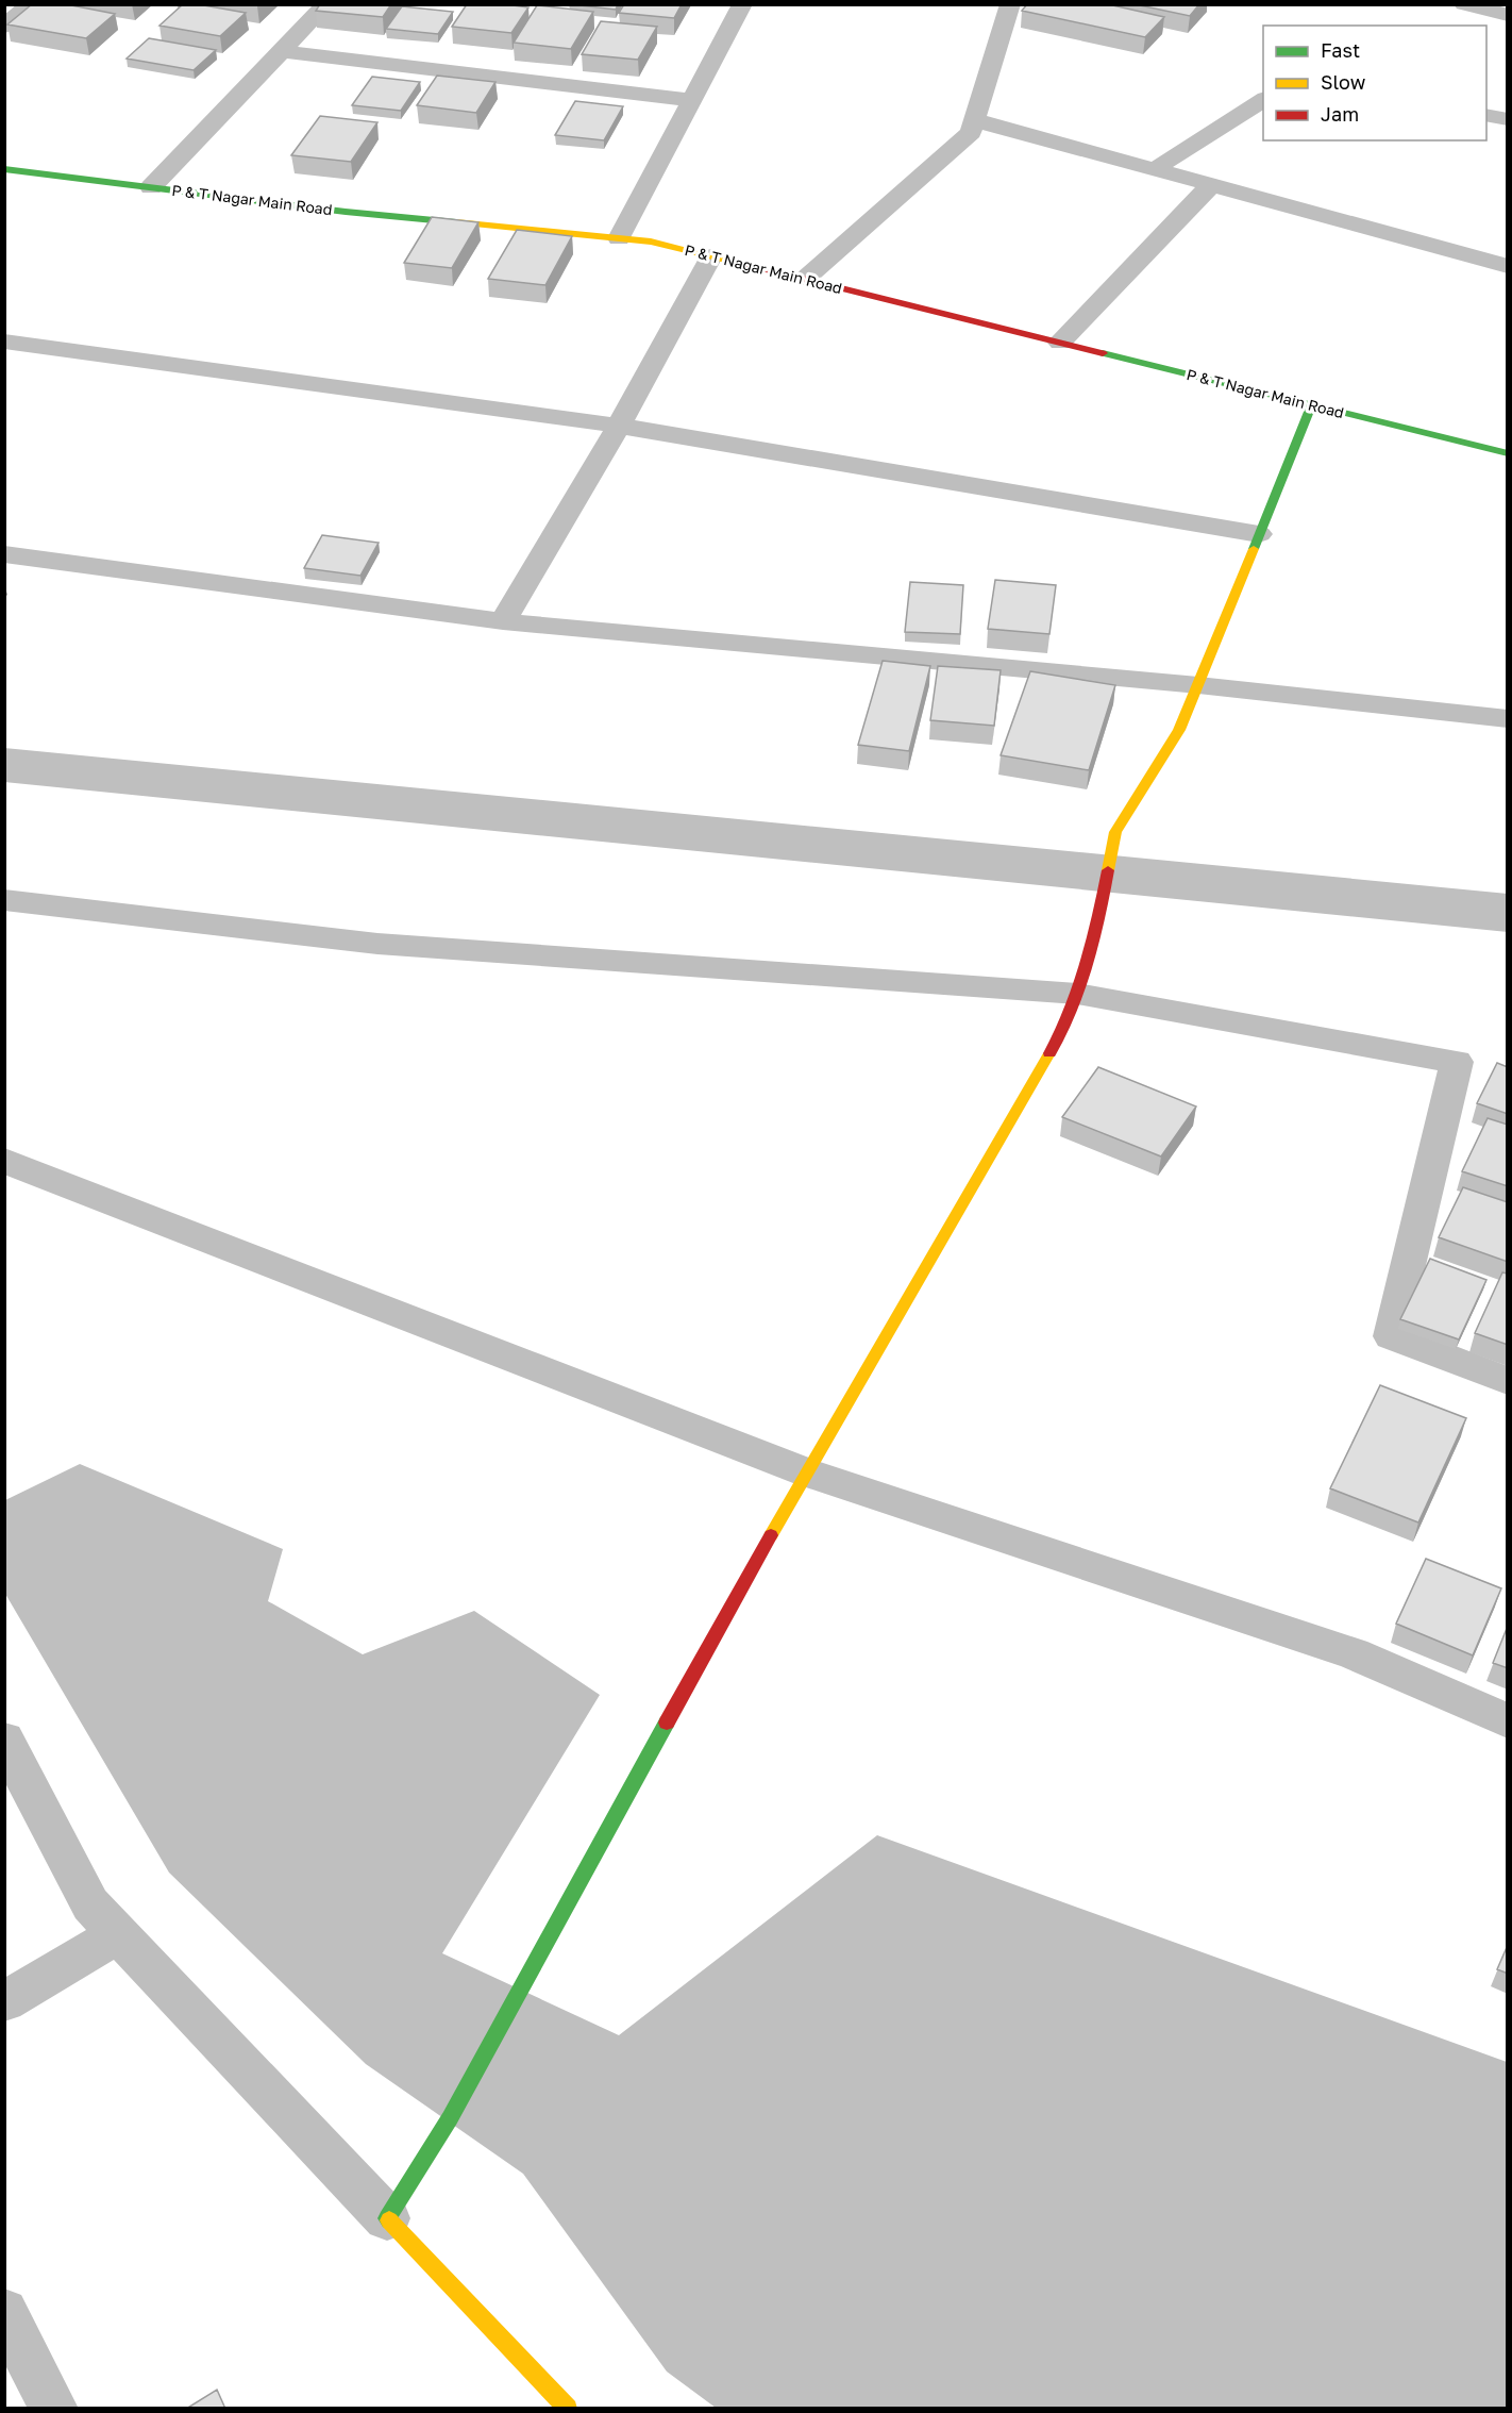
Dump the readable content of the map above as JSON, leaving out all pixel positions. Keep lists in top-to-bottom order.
{
  "streets": {
    "street": ["P & T Nagar Main Road"]
  },
  "legend": ["Fast", "Slow", "Jam"]
}
